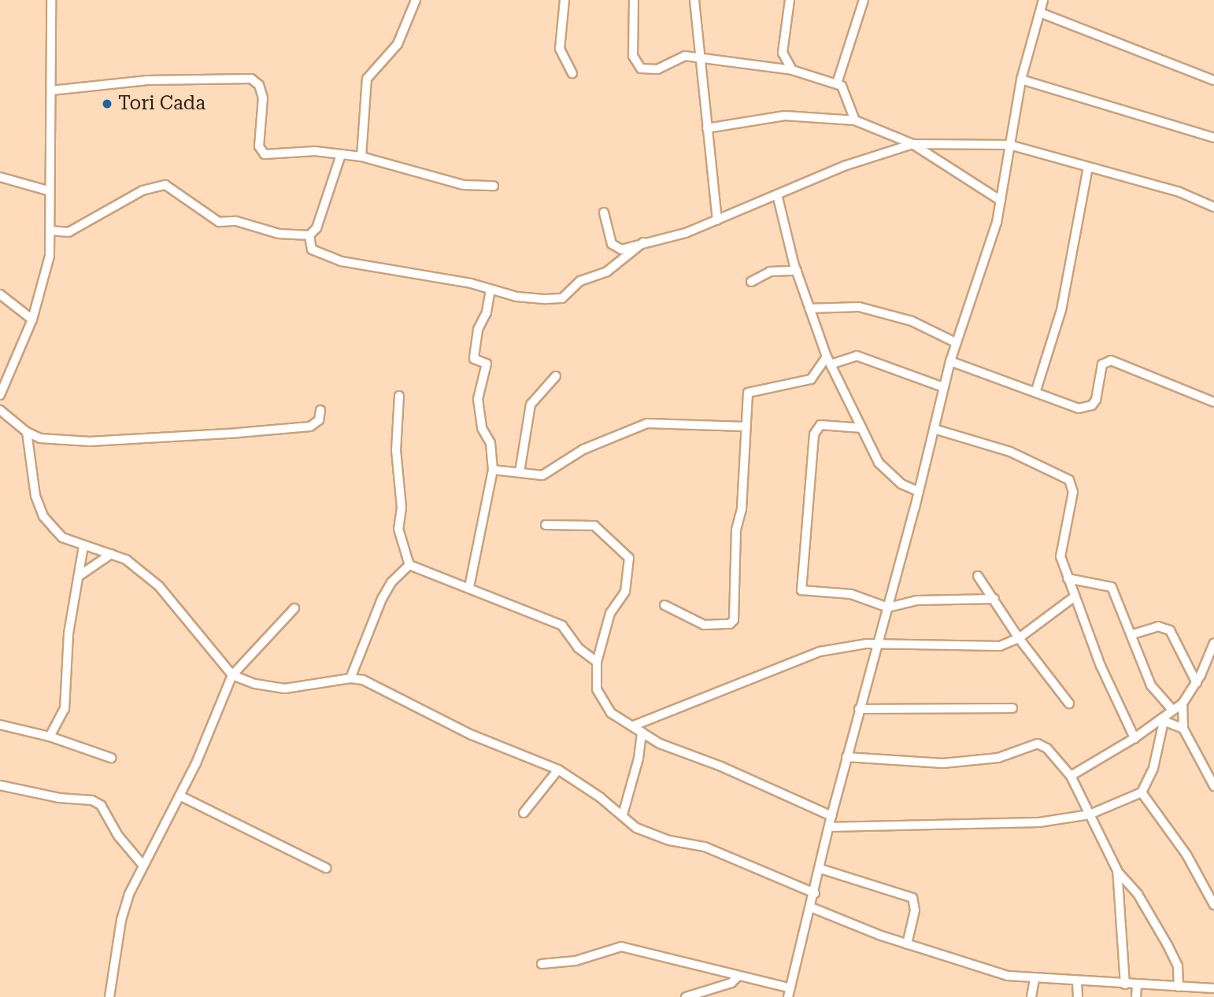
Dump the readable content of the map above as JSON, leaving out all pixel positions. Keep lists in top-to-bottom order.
{
  "places": ["Tori Cada"]
}
